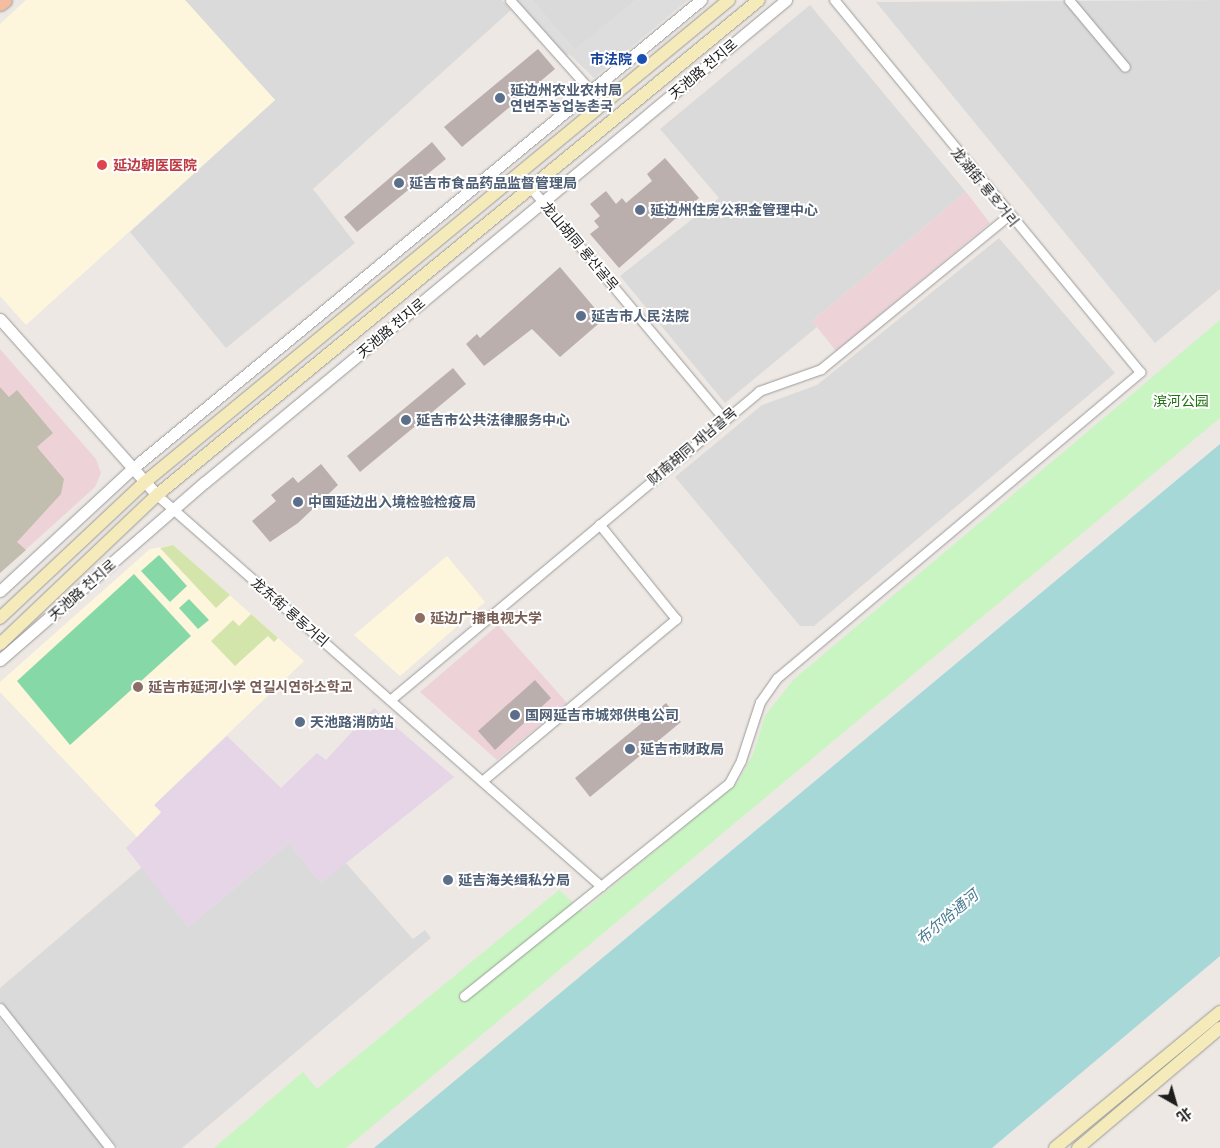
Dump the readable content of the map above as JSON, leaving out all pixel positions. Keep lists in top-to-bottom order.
{
  "streets": {
    "main road": ["天池路 천지로"],
    "street": [
      "龙湖街 룡호거리",
      "龙山胡同 룡산골목",
      "财南胡同 재남골목",
      "龙东街 룡동거리"
    ]
  },
  "crossings": [
    ["天池路 천지로", "龙山胡同 룡산골목"],
    ["天池路 천지로", "龙东街 룡동거리"],
    ["龙湖街 룡호거리", "财南胡同 재남골목"],
    ["龙湖街 룡호거리", "龙东街 룡동거리"],
    ["龙山胡同 룡산골목", "财南胡同 재남골목"],
    ["财南胡同 재남골목", "龙东街 룡동거리"]
  ],
  "water": ["布尔哈通河"],
  "parks": ["滨河公园"],
  "places": [
    "市法院",
    "延边州农业农村局 연변주농업농촌국",
    "延边朝医医院",
    "延吉市食品药品监督管理局",
    "延边州住房公积金管理中心",
    "延吉市人民法院",
    "延吉市公共法律服务中心",
    "中国延边出入境检验检疫局",
    "延边广播电视大学",
    "延吉市延河小学 연길시연하소학교",
    "国网延吉市城郊供电公司",
    "天池路消防站",
    "延吉市财政局",
    "延吉海关缉私分局"
  ],
  "north": "bottom right"
}
